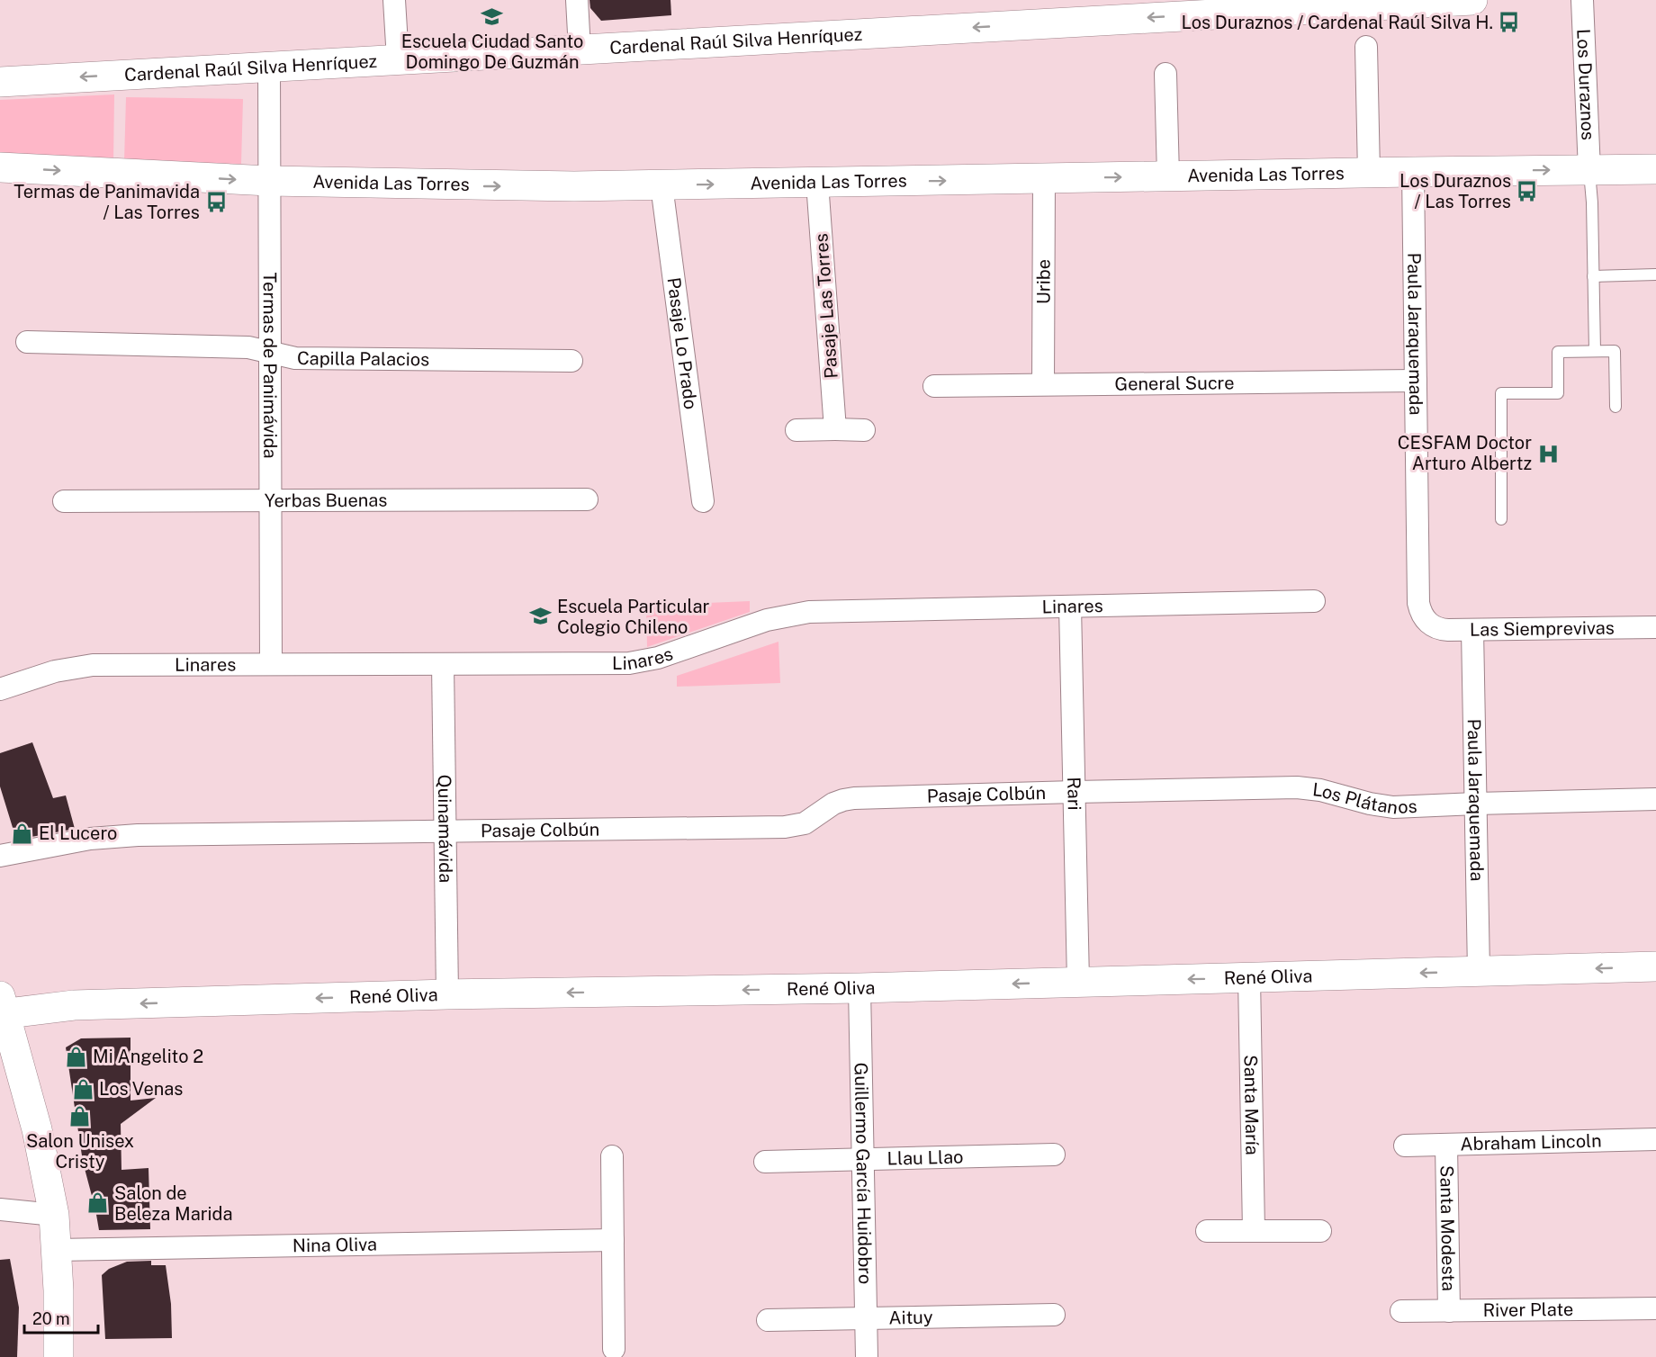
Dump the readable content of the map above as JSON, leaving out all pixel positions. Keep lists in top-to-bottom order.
{
  "streets": {
    "main road": ["Cardenal Raúl Silva Henríquez", "Avenida Las Torres", "René Oliva"],
    "street": [
      "Los Duraznos",
      "Uribe",
      "Pasaje Las Torres",
      "Paula Jaraquemada",
      "Pasaje Lo Prado",
      "Capilla Palacios",
      "Termas de Panimávida",
      "General Sucre",
      "Yerbas Buenas",
      "Linares",
      "Las Siemprevivas",
      "Pasaje Colbún",
      "Rari",
      "Los Plátanos",
      "Quinamávida",
      "Santa María",
      "Abraham Lincoln",
      "Llau Llao",
      "Guillermo García Huidobro",
      "Santa Modesta",
      "Nina Oliva",
      "River Plate",
      "Aituy"
    ]
  },
  "crossings": [
    ["Cardenal Raúl Silva Henríquez", "Termas de Panimávida"],
    ["Los Duraznos", "Avenida Las Torres"],
    ["Avenida Las Torres", "Uribe"],
    ["Avenida Las Torres", "Pasaje Las Torres"],
    ["Avenida Las Torres", "Paula Jaraquemada"],
    ["Avenida Las Torres", "Pasaje Lo Prado"],
    ["Avenida Las Torres", "Termas de Panimávida"],
    ["Uribe", "General Sucre"],
    ["Paula Jaraquemada", "General Sucre"],
    ["Paula Jaraquemada", "Las Siemprevivas"],
    ["Paula Jaraquemada", "Los Plátanos"],
    ["Paula Jaraquemada", "René Oliva"],
    ["Capilla Palacios", "Termas de Panimávida"],
    ["Termas de Panimávida", "Yerbas Buenas"],
    ["Termas de Panimávida", "Linares"],
    ["Linares", "Rari"],
    ["Linares", "Quinamávida"],
    ["Pasaje Colbún", "Rari"],
    ["Pasaje Colbún", "Los Plátanos"],
    ["Pasaje Colbún", "Quinamávida"],
    ["Rari", "Los Plátanos"],
    ["Rari", "René Oliva"],
    ["Quinamávida", "René Oliva"],
    ["René Oliva", "Santa María"],
    ["René Oliva", "Guillermo García Huidobro"],
    ["Abraham Lincoln", "Santa Modesta"],
    ["Llau Llao", "Guillermo García Huidobro"],
    ["Guillermo García Huidobro", "Aituy"],
    ["Santa Modesta", "River Plate"]
  ],
  "one_way": ["Cardenal Raúl Silva Henríquez", "Avenida Las Torres", "René Oliva"],
  "places": {
    "school or university": ["Escuela Ciudad Santo Domingo De Guzmán", "Escuela Particular Colegio Chileno"],
    "bus stop": ["Los Duraznos / Cardenal Raúl Silva H.", "Los Duraznos / Las Torres", "Termas de Panimavida / Las Torres"],
    "hospital": ["CESFAM Doctor Arturo Albertz"],
    "shop": [
      "El Lucero",
      "Mi Angelito 2",
      "Los Venas",
      "Salon Unisex Cristy",
      "Salon de Beleza Marida"
    ]
  },
  "scale_bar": "20 m"
}
